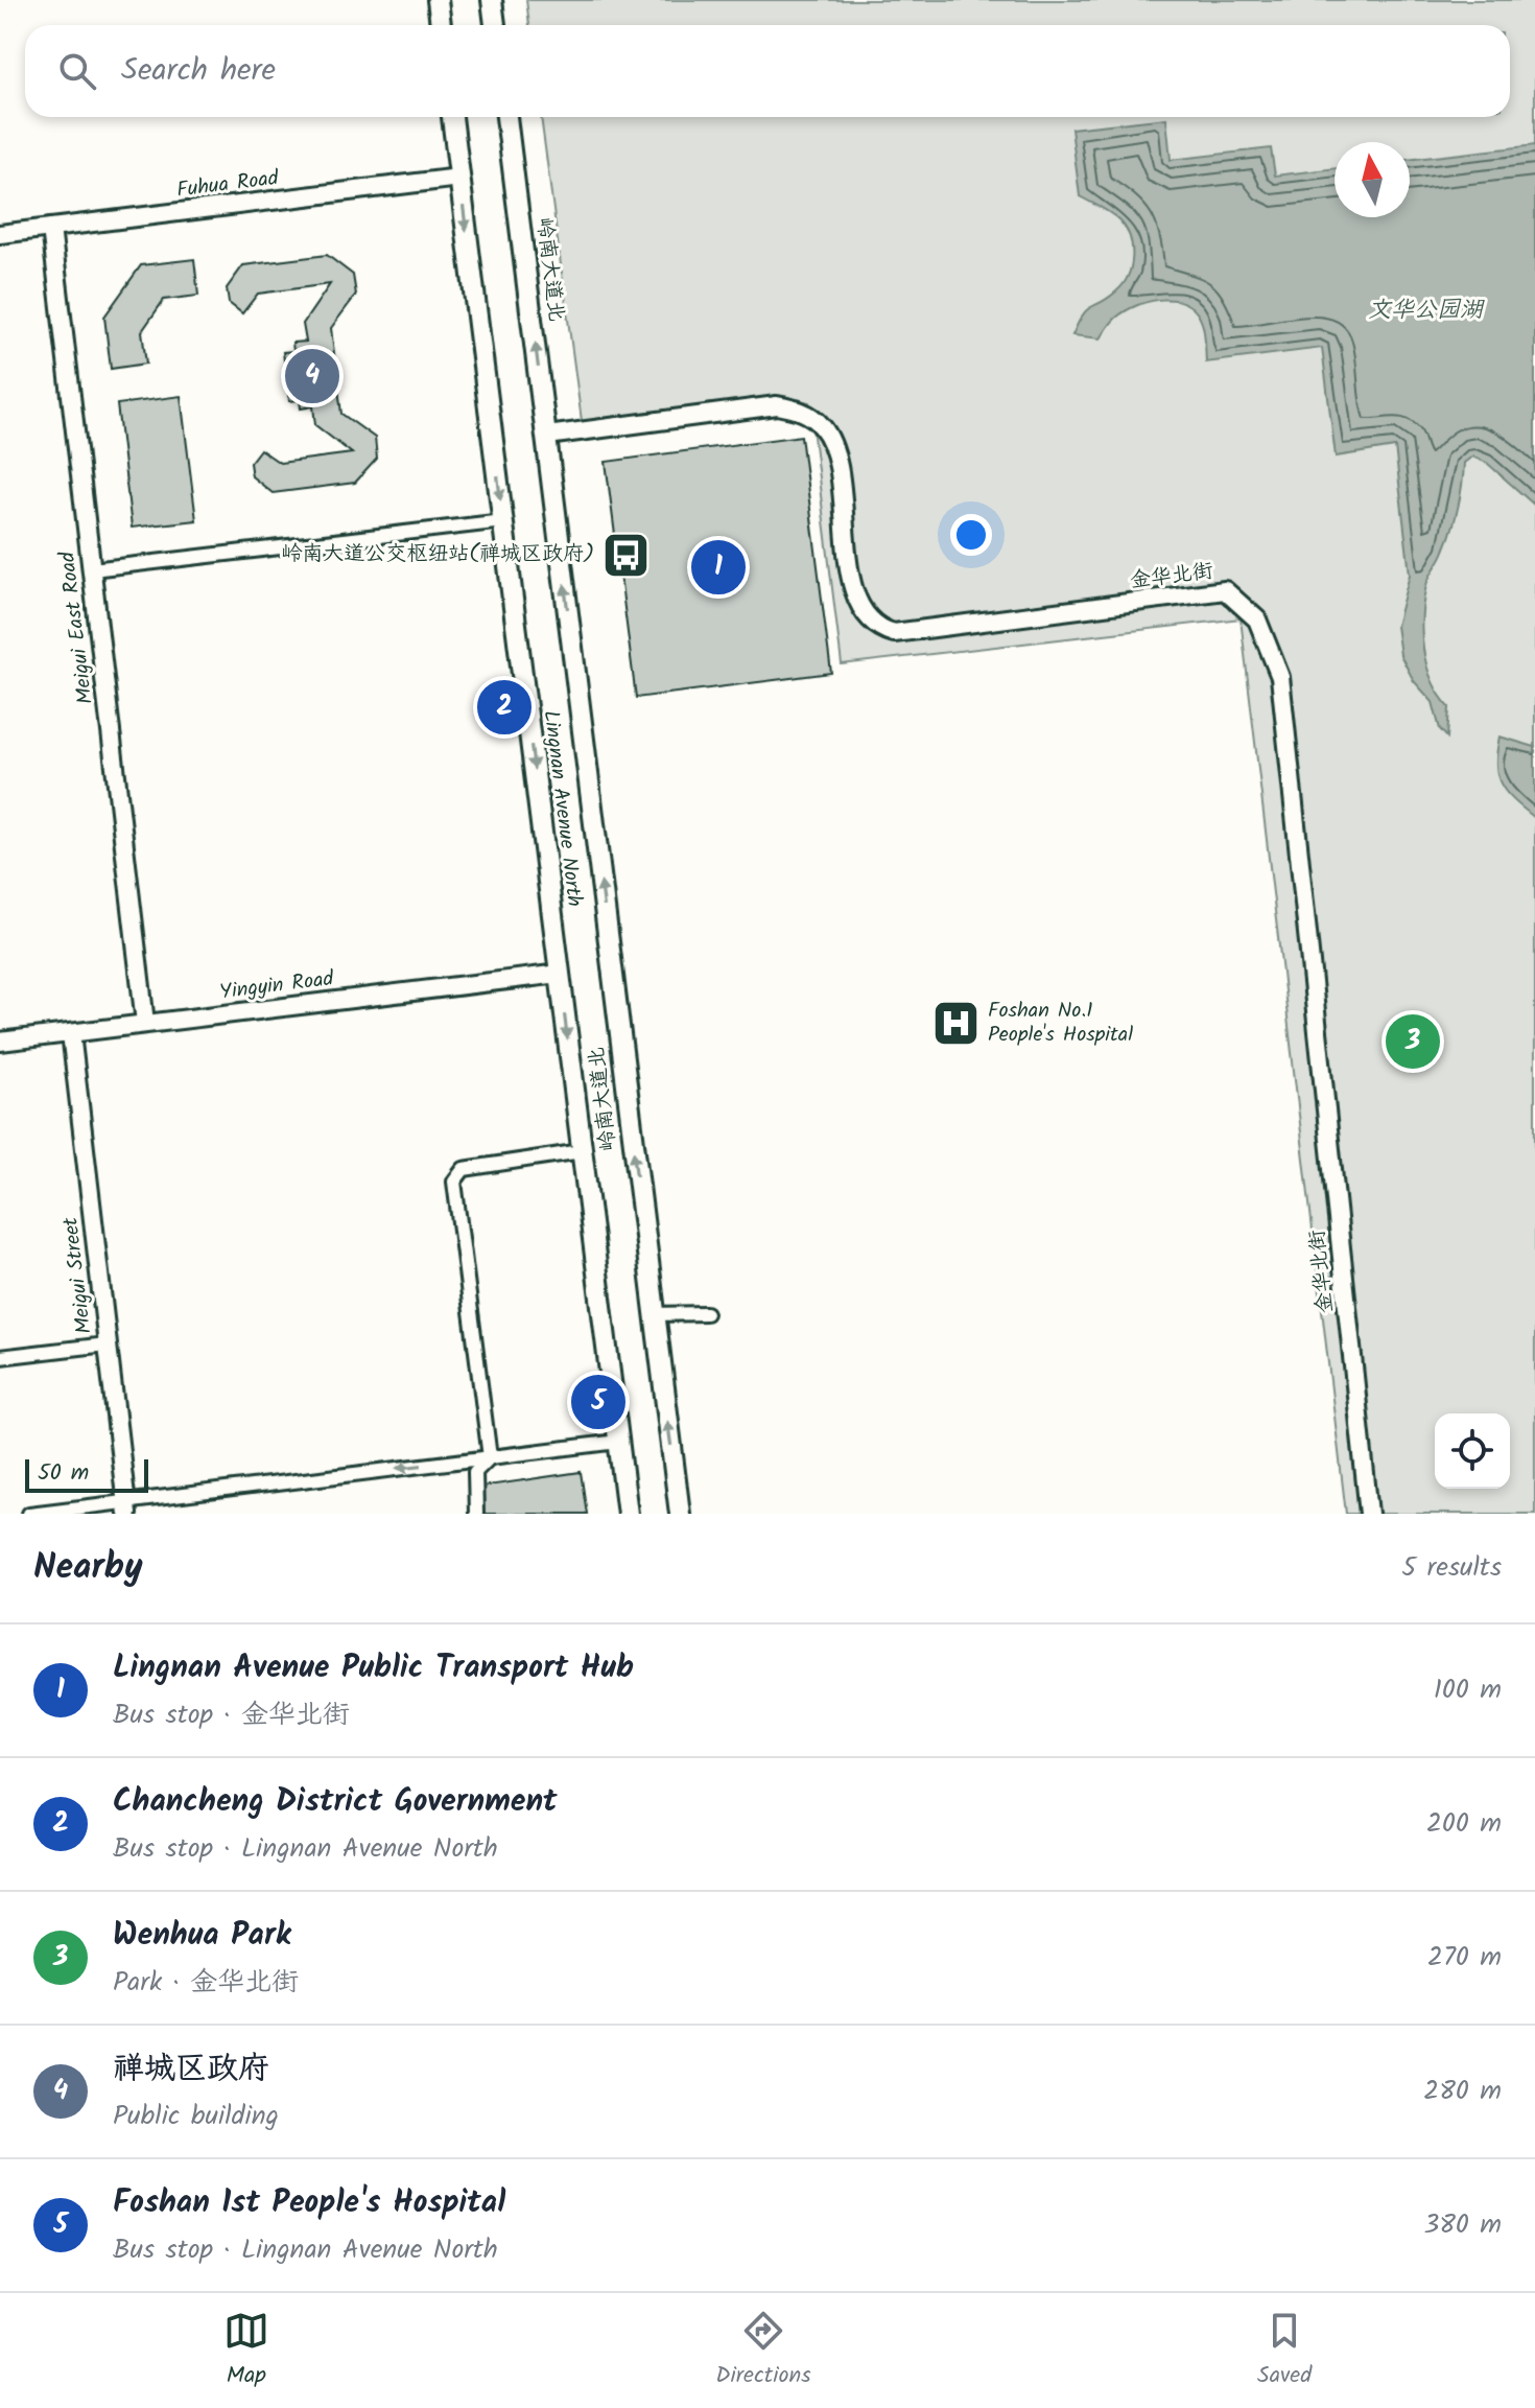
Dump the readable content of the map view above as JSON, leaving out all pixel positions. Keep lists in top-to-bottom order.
{
  "streets": {
    "main road": ["岭南大道北", "Lingnan Avenue North"],
    "street": [
      "Fuhua Road",
      "金华北街",
      "Meigui East Road",
      "Yingyin Road",
      "Meigui Street"
    ]
  },
  "crossings": [
    ["Fuhua Road", "Meigui East Road"],
    ["Fuhua Road", "Lingnan Avenue North"],
    ["岭南大道北", "金华北街"],
    ["Meigui East Road", "Yingyin Road"],
    ["Lingnan Avenue North", "Yingyin Road"],
    ["Yingyin Road", "Meigui Street"]
  ],
  "one_way": ["岭南大道北", "Lingnan Avenue North"],
  "water": ["文华公园湖"],
  "places": {
    "bus stop": ["岭南大道公交枢纽站(禅城区政府)"],
    "hospital": ["Foshan No.1 People's Hospital"]
  },
  "scale_bar": "50 m",
  "north": "top",
  "page": {
    "search": "Search here",
    "pins": [
      "4",
      "1",
      "2",
      "3",
      "5"
    ],
    "scale": "50 m",
    "heading": ["Nearby", "5 results"],
    "list": [
      {
        "mark": "1",
        "name": "Lingnan Avenue Public Transport Hub",
        "note": "Bus stop · 金华北街",
        "value": "100 m"
      },
      {
        "mark": "2",
        "name": "Chancheng District Government",
        "note": "Bus stop · Lingnan Avenue North",
        "value": "200 m"
      },
      {
        "mark": "3",
        "name": "Wenhua Park",
        "note": "Park · 金华北街",
        "value": "270 m"
      },
      {
        "mark": "4",
        "name": "禅城区政府",
        "note": "Public building",
        "value": "280 m"
      },
      {
        "mark": "5",
        "name": "Foshan 1st People's Hospital",
        "note": "Bus stop · Lingnan Avenue North",
        "value": "380 m"
      }
    ],
    "nav": ["Map", "Directions", "Saved"]
  }
}
